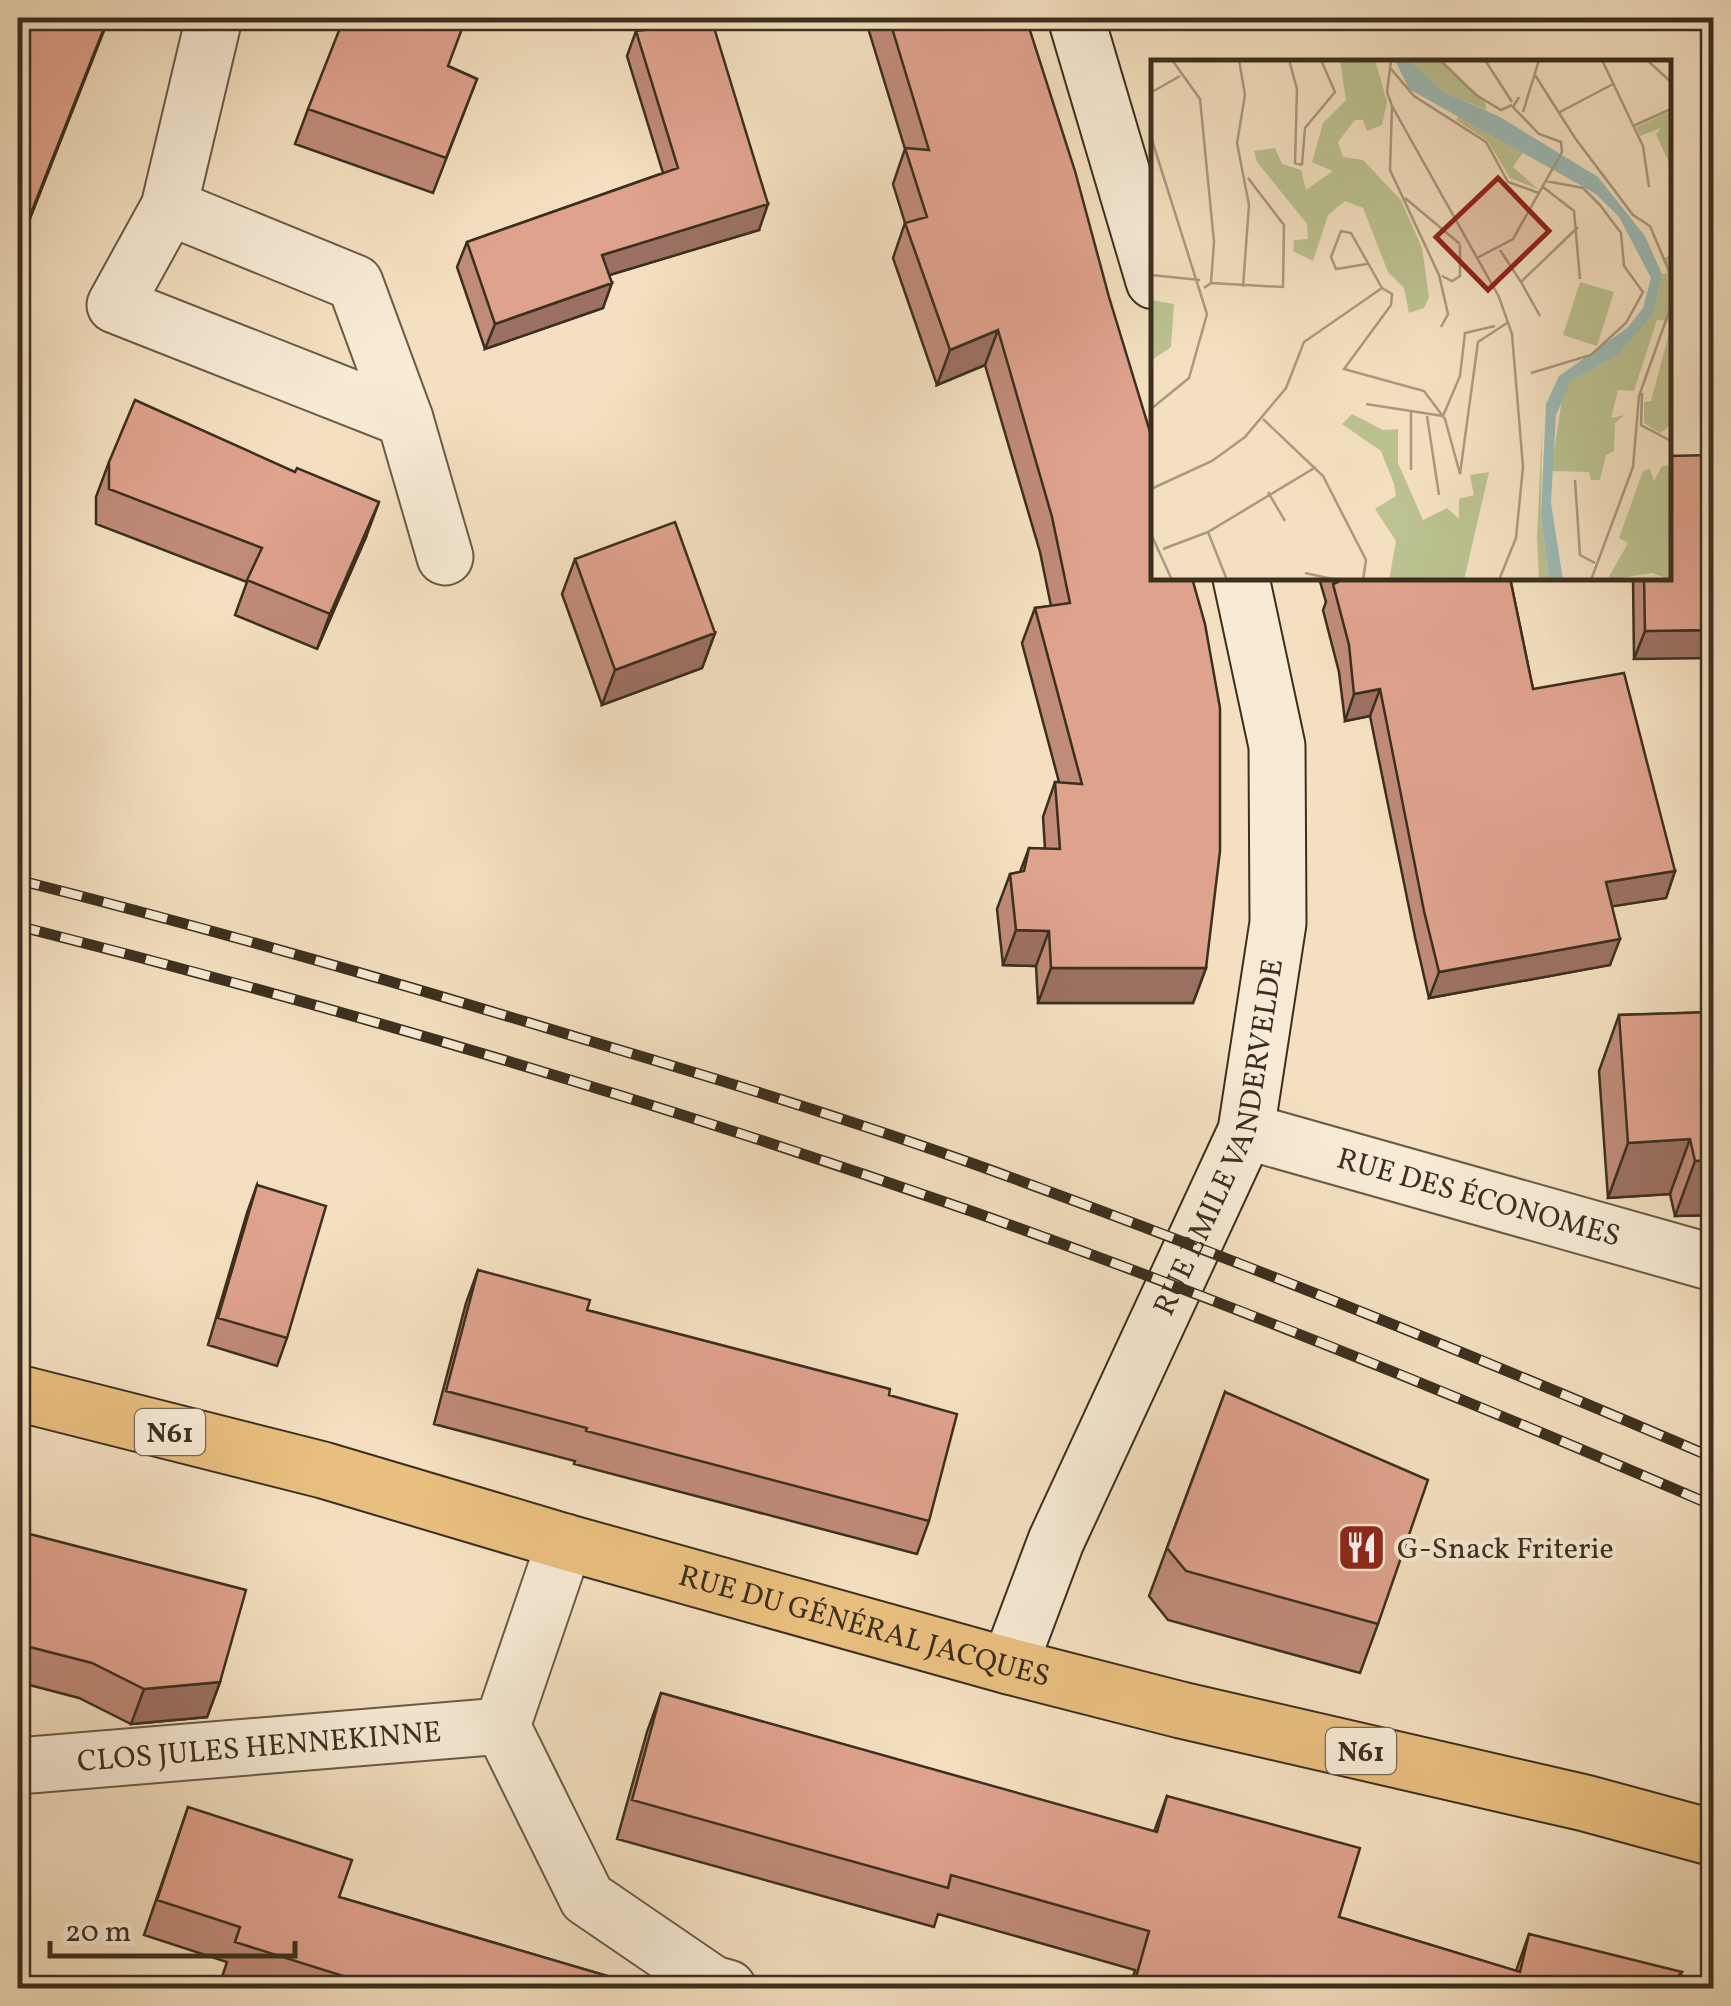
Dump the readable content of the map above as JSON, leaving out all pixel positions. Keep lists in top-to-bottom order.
{
  "streets": {
    "main road": ["N61", "RUE DU GÉNÉRAL JACQUES"],
    "street": ["RUE ÉMILE VANDERVELDE", "RUE DES ÉCONOMES", "CLOS JULES HENNEKINNE"]
  },
  "crossings": [
    ["RUE ÉMILE VANDERVELDE", "RUE DES ÉCONOMES"],
    ["RUE ÉMILE VANDERVELDE", "RUE DU GÉNÉRAL JACQUES"]
  ],
  "places": {
    "restaurant": ["G-Snack Friterie"]
  },
  "scale_bar": "20 m"
}
